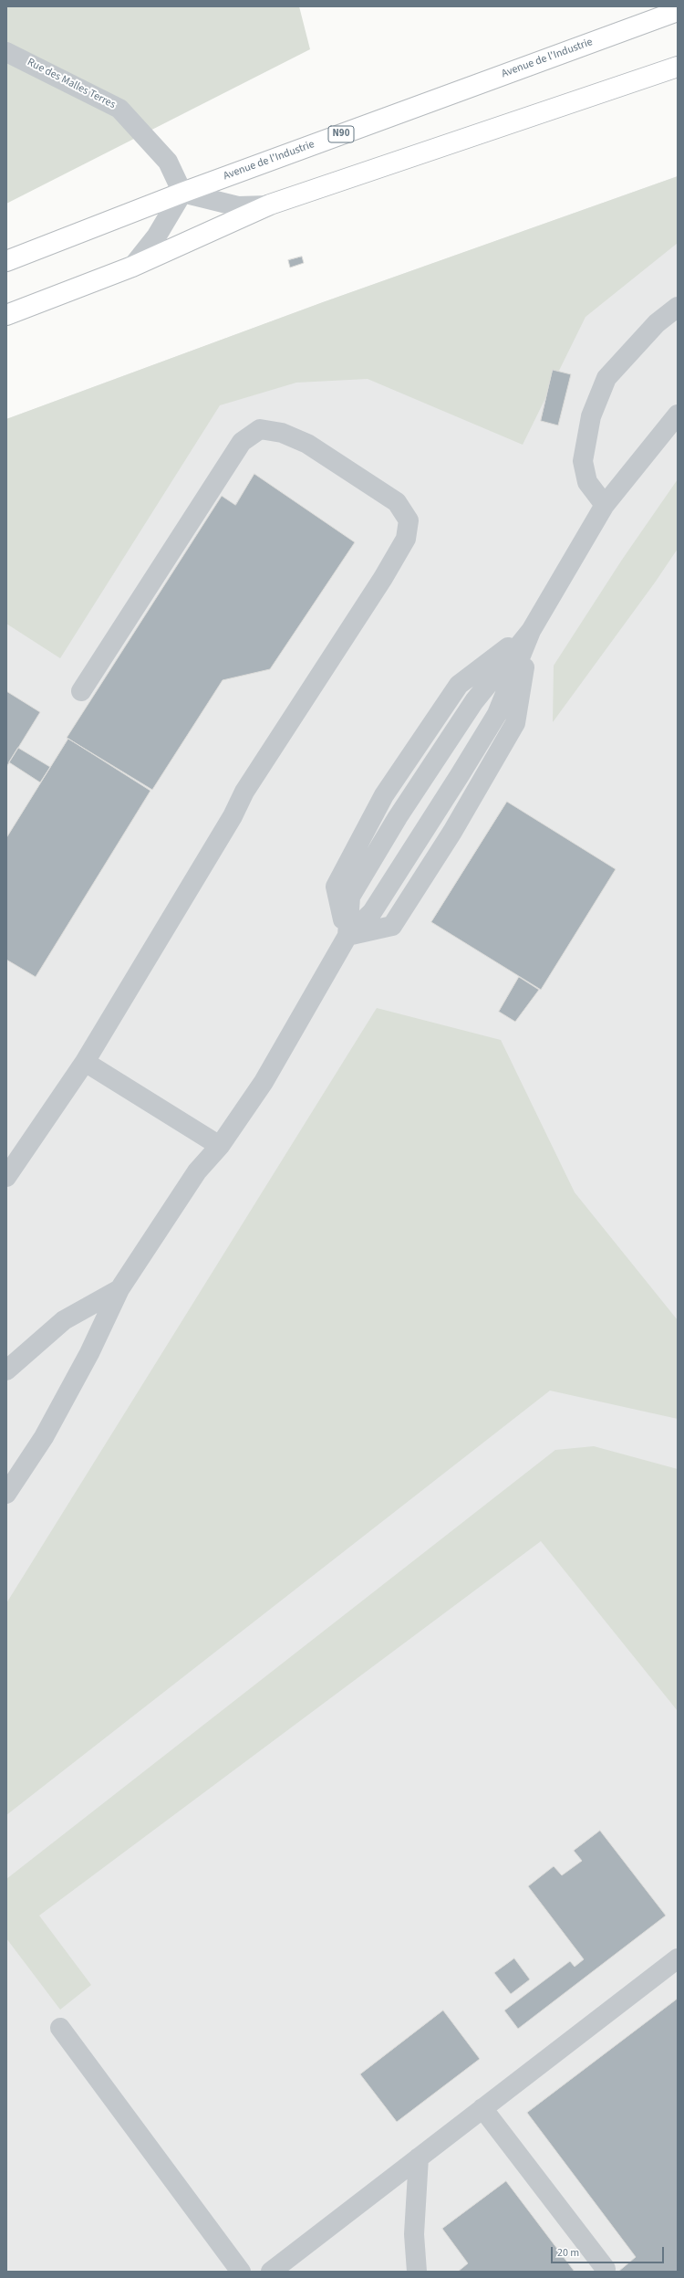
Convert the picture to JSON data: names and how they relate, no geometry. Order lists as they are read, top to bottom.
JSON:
{
  "streets": {
    "main road": ["Avenue de l'Industrie", "N90"],
    "street": ["Rue des Malles Terres"]
  },
  "crossings": [
    ["Avenue de l'Industrie", "Rue des Malles Terres"]
  ],
  "scale_bar": "20 m"
}
